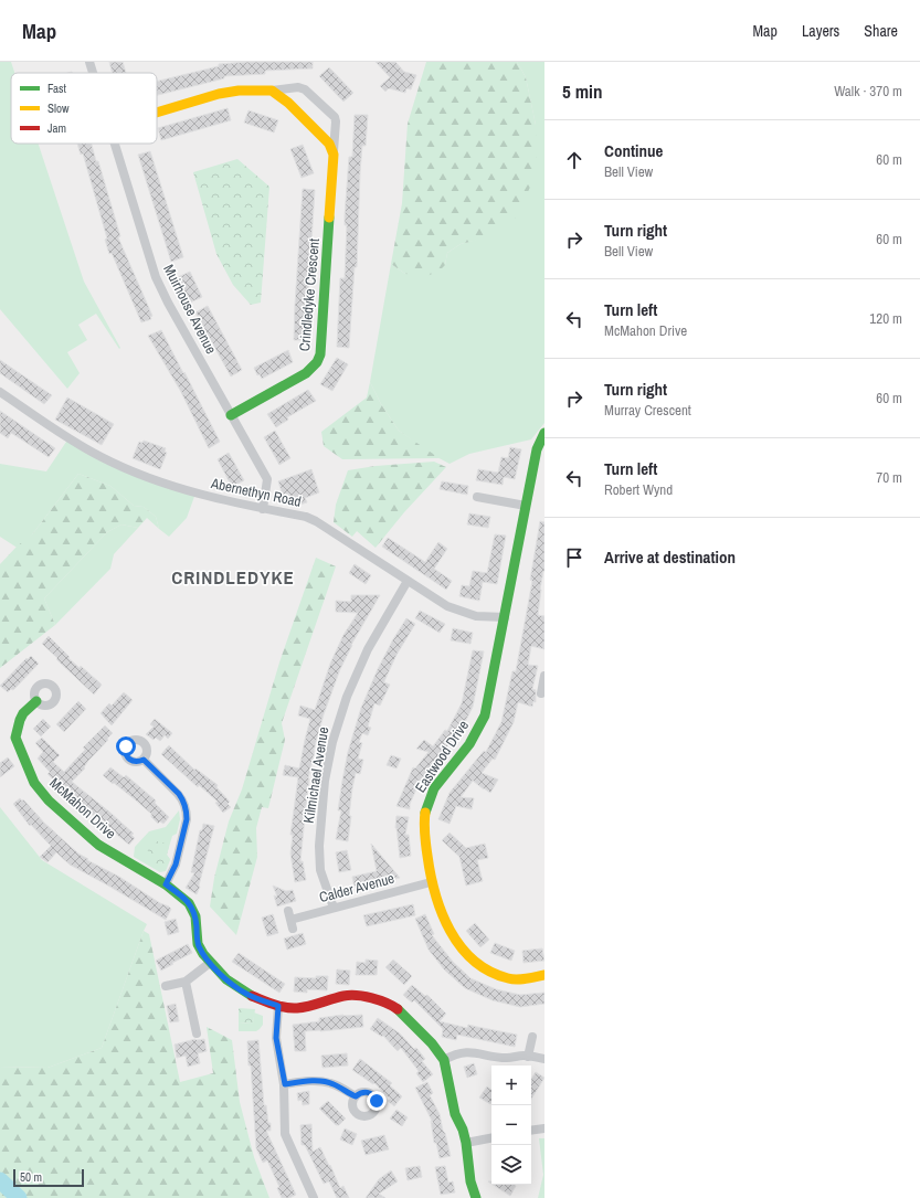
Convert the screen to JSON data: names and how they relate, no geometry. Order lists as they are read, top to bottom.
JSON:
{
  "streets": {
    "street": [
      "Crindledyke Crescent",
      "Muirhouse Avenue",
      "Abernethyn Road",
      "Eastwood Drive",
      "Kilmichael Avenue",
      "McMahon Drive",
      "Calder Avenue"
    ]
  },
  "crossings": [
    ["Crindledyke Crescent", "Muirhouse Avenue"],
    ["Muirhouse Avenue", "Abernethyn Road"],
    ["Abernethyn Road", "Eastwood Drive"],
    ["Abernethyn Road", "Kilmichael Avenue"],
    ["Eastwood Drive", "Calder Avenue"],
    ["Kilmichael Avenue", "Calder Avenue"]
  ],
  "districts": ["CRINDLEDYKE"],
  "legend": ["Fast", "Slow", "Jam"],
  "scale_bar": "50 m",
  "page": {
    "header": "Map",
    "nav": ["Map", "Layers", "Share"],
    "heading": ["5 min", "Walk · 370 m"],
    "list": [
      ["Continue", "Bell View", "60 m"],
      ["Turn right", "Bell View", "60 m"],
      ["Turn left", "McMahon Drive", "120 m"],
      ["Turn right", "Murray Crescent", "60 m"],
      ["Turn left", "Robert Wynd", "70 m"],
      "Arrive at destination"
    ],
    "map_buttons": ["+", "−"],
    "scale": "50 m"
  }
}
